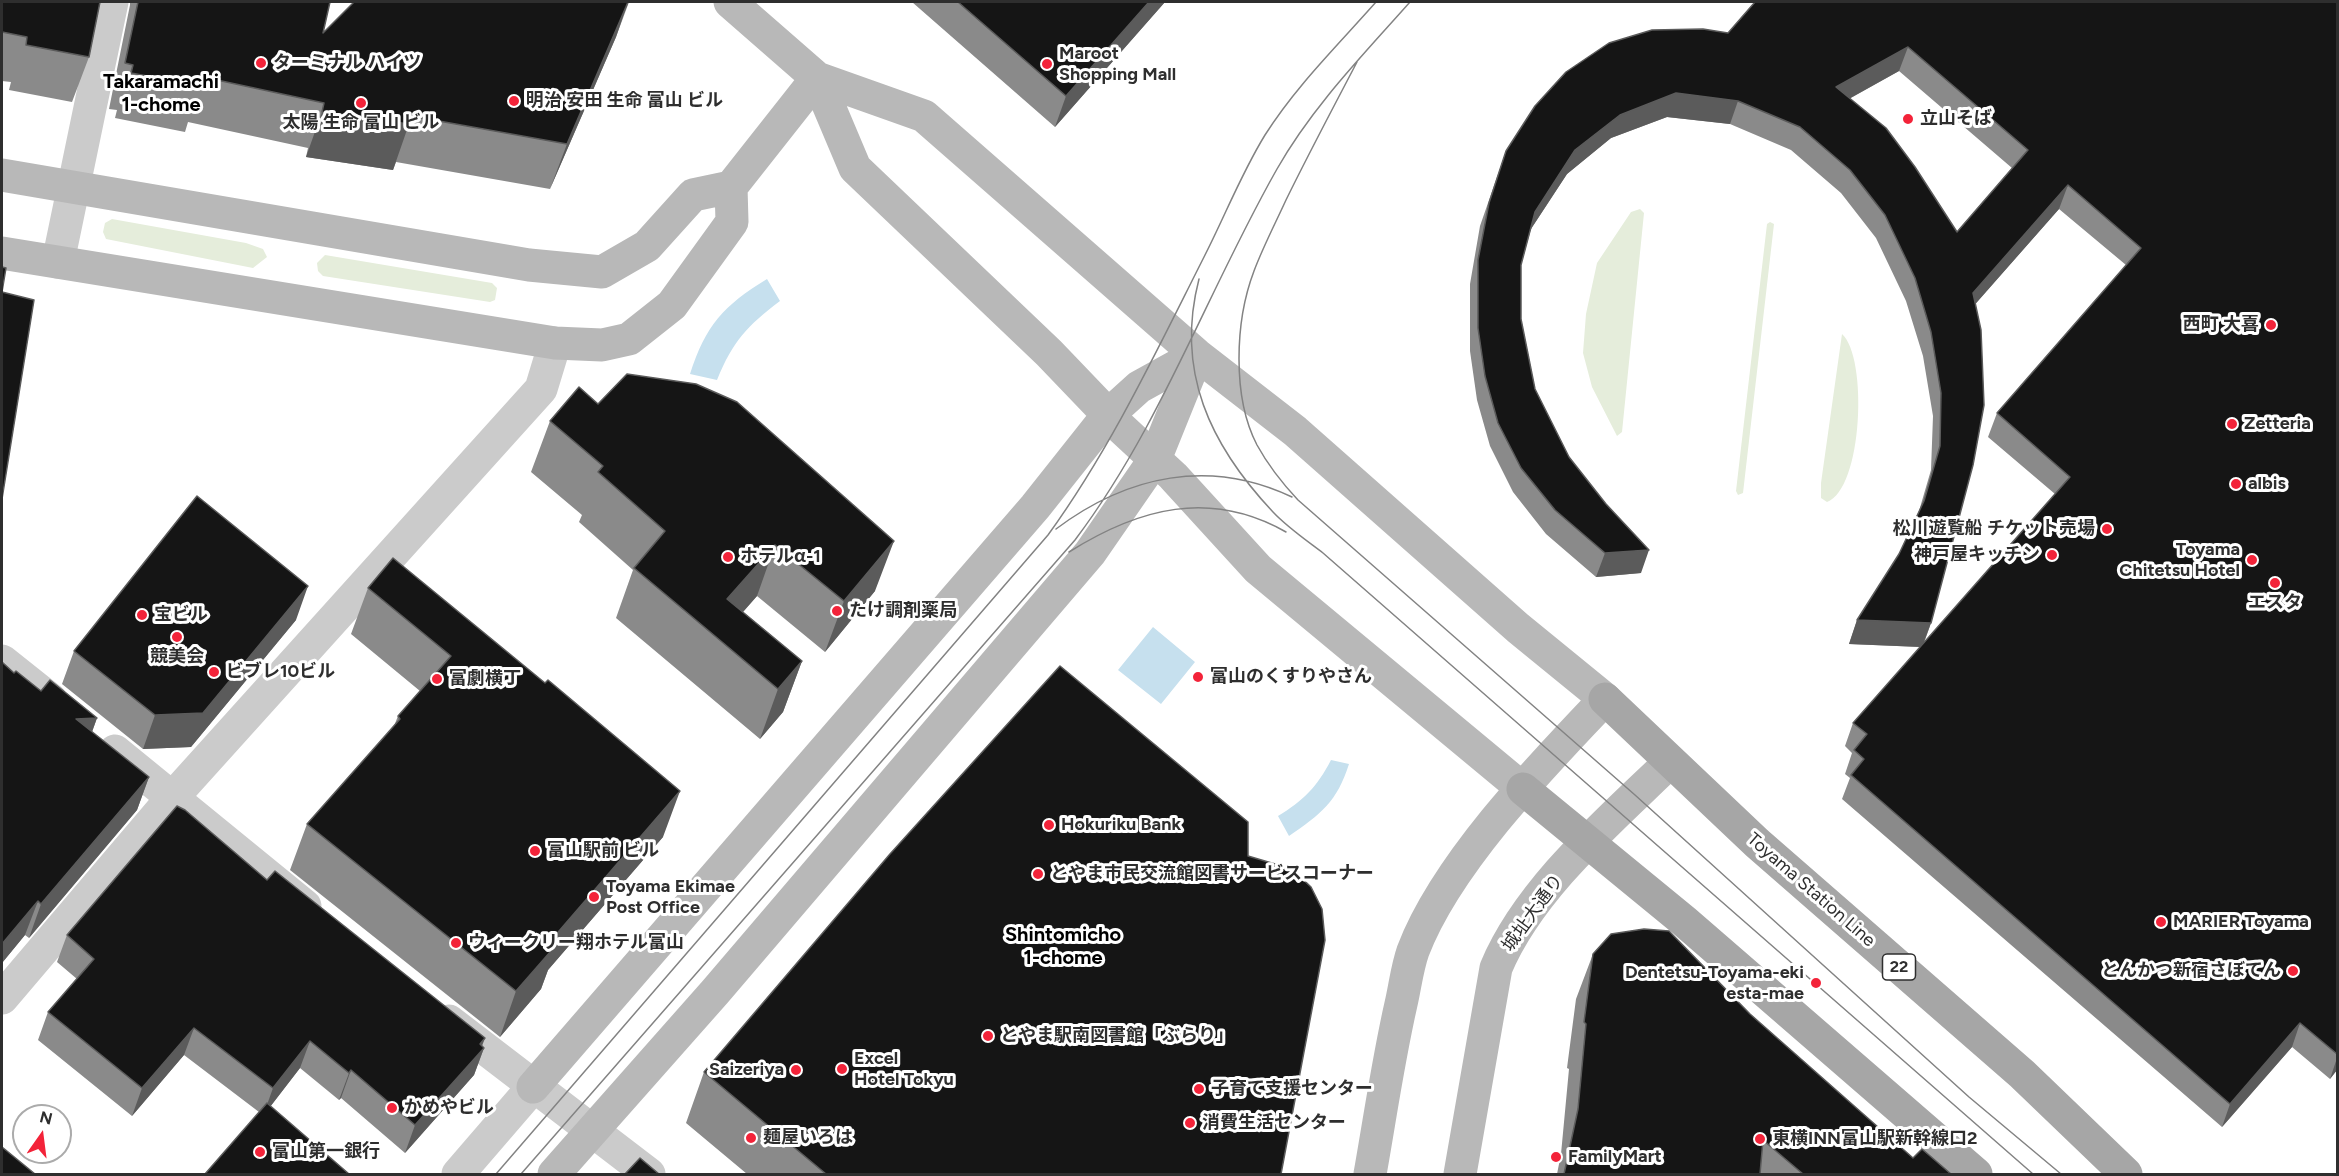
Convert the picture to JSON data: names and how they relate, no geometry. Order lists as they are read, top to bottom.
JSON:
{
  "streets": {
    "main road": ["Toyama Station Line", "22"],
    "street": ["城址大通り"]
  },
  "crossings": [
    ["Toyama Station Line", "城址大通り"]
  ],
  "districts": ["Takaramachi 1-chome", "Shintomicho 1-chome"],
  "places": [
    "ターミナル ハイツ",
    "Maroot Shopping Mall",
    "明治 安田 生命 富山 ビル",
    "太陽 生命 富山 ビル",
    "立山そば",
    "西町 大喜",
    "Zetteria",
    "albis",
    "松川遊覧船 チケット売場",
    "神戸屋キッチン",
    "ホテルα-1",
    "Toyama Chitetsu Hotel",
    "エスタ",
    "たけ調剤薬局",
    "宝ビル",
    "競美会",
    "ビブレ10ビル",
    "富山のくすりやさん",
    "富劇横丁",
    "Hokuriku Bank",
    "富山駅前 ビル",
    "とやま市民交流館図書サービスコーナー",
    "Toyama Ekimae Post Office",
    "MARIER Toyama",
    "ウィークリー翔ホテル富山",
    "とんかつ新宿さぼてん",
    "Dentetsu-Toyama-eki esta-mae",
    "とやま駅南図書館「ぶらり」",
    "Excel Hotel Tokyu",
    "Saizeriya",
    "子育て支援センター",
    "かめやビル",
    "消費生活センター",
    "麺屋いろは",
    "東横INN富山駅新幹線口2",
    "富山第一銀行",
    "FamilyMart"
  ],
  "north": "top"
}
